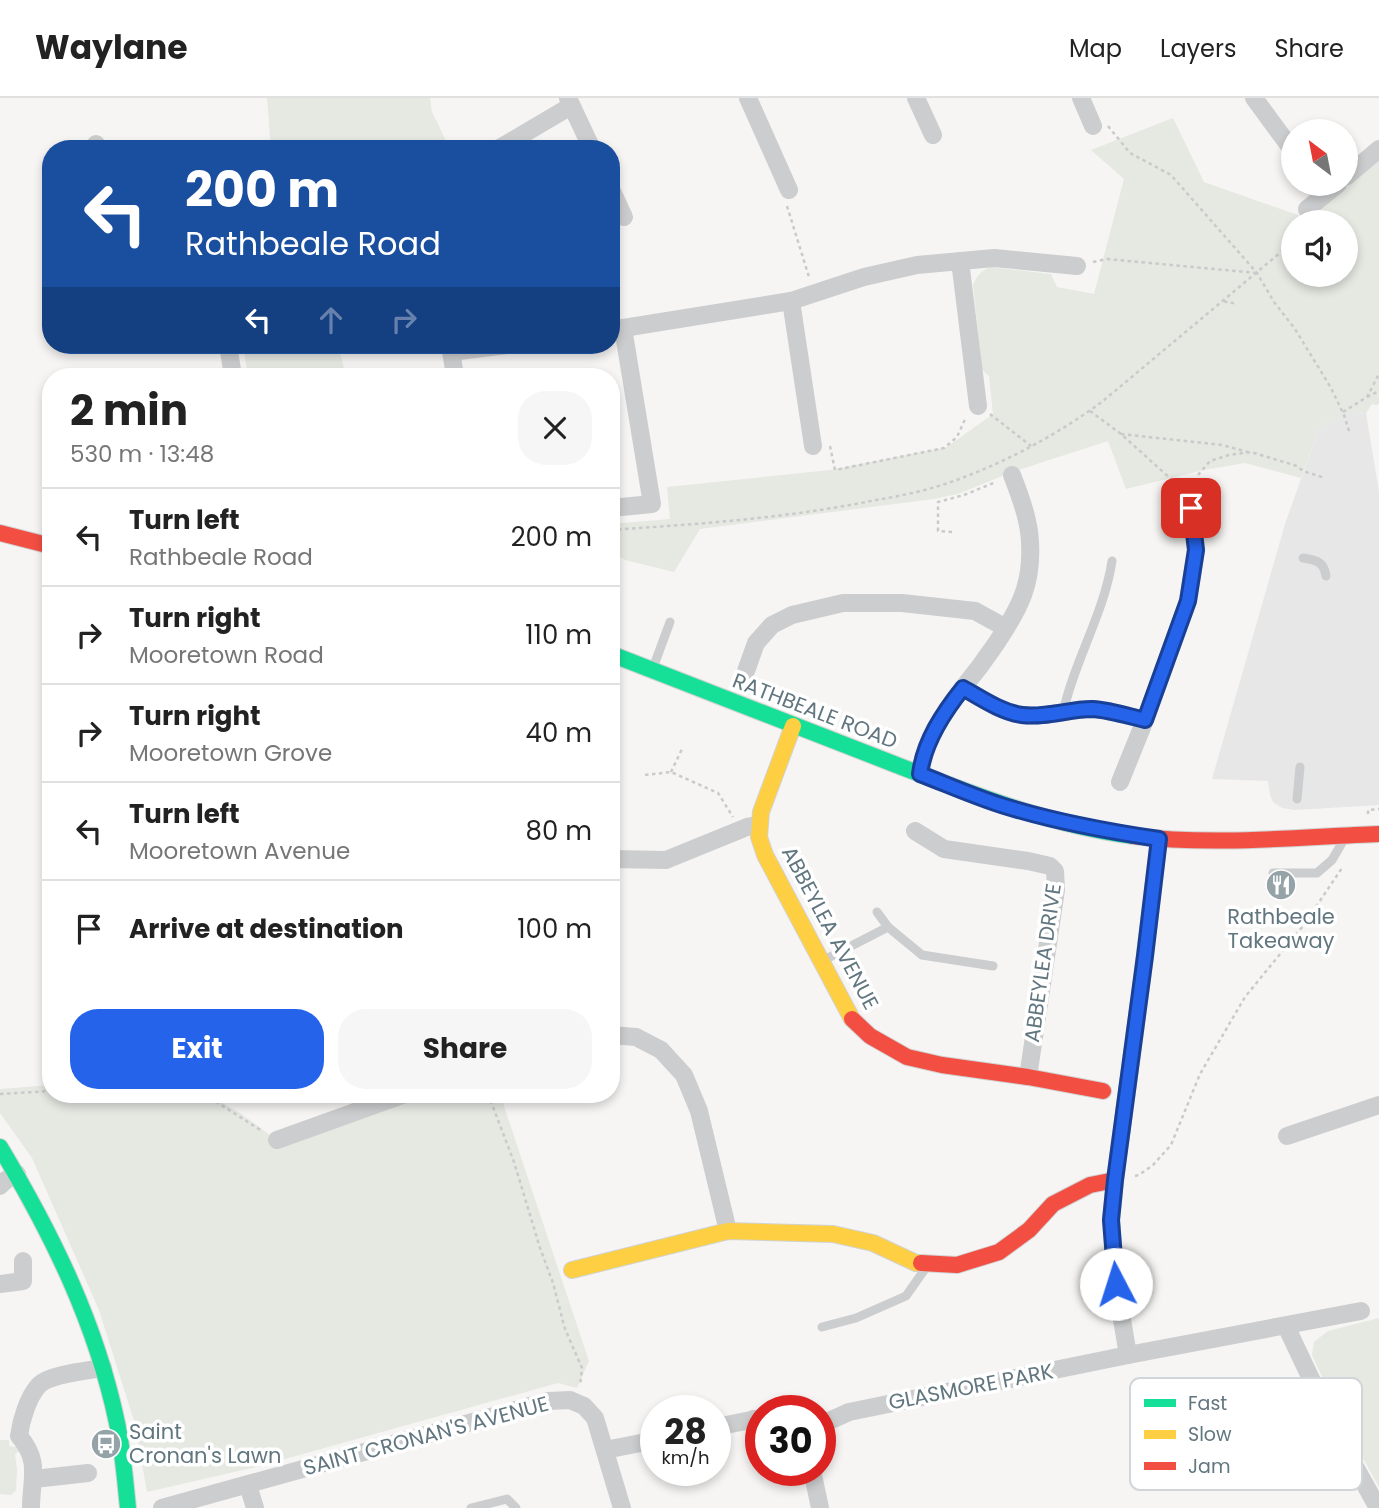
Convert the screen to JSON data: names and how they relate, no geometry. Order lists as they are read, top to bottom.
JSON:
{
  "streets": {
    "street": [
      "RATHBEALE ROAD",
      "ABBEYLEA AVENUE",
      "ABBEYLEA DRIVE",
      "GLASMORE PARK",
      "SAINT CRONAN'S AVENUE"
    ]
  },
  "crossings": [
    ["RATHBEALE ROAD", "ABBEYLEA AVENUE"],
    ["ABBEYLEA AVENUE", "ABBEYLEA DRIVE"]
  ],
  "places": {
    "restaurant": ["Rathbeale Takeaway"],
    "bus stop": ["Saint Cronan's Lawn"]
  },
  "legend": ["Fast", "Slow", "Jam"],
  "north": "top left",
  "page": {
    "header": "Waylane",
    "nav": ["Map", "Layers", "Share"],
    "turn": ["200 m", "Rathbeale Road"],
    "heading": ["2 min", "530 m · 13:48"],
    "list": [
      {
        "name": "Turn left",
        "note": "Rathbeale Road",
        "value": "200 m"
      },
      {
        "name": "Turn right",
        "note": "Mooretown Road",
        "value": "110 m"
      },
      {
        "name": "Turn right",
        "note": "Mooretown Grove",
        "value": "40 m"
      },
      {
        "name": "Turn left",
        "note": "Mooretown Avenue",
        "value": "80 m"
      },
      {
        "name": "Arrive at destination",
        "value": "100 m"
      }
    ],
    "buttons": ["Exit", "Share"],
    "speed": "28 km/h",
    "limit": "30"
  }
}
